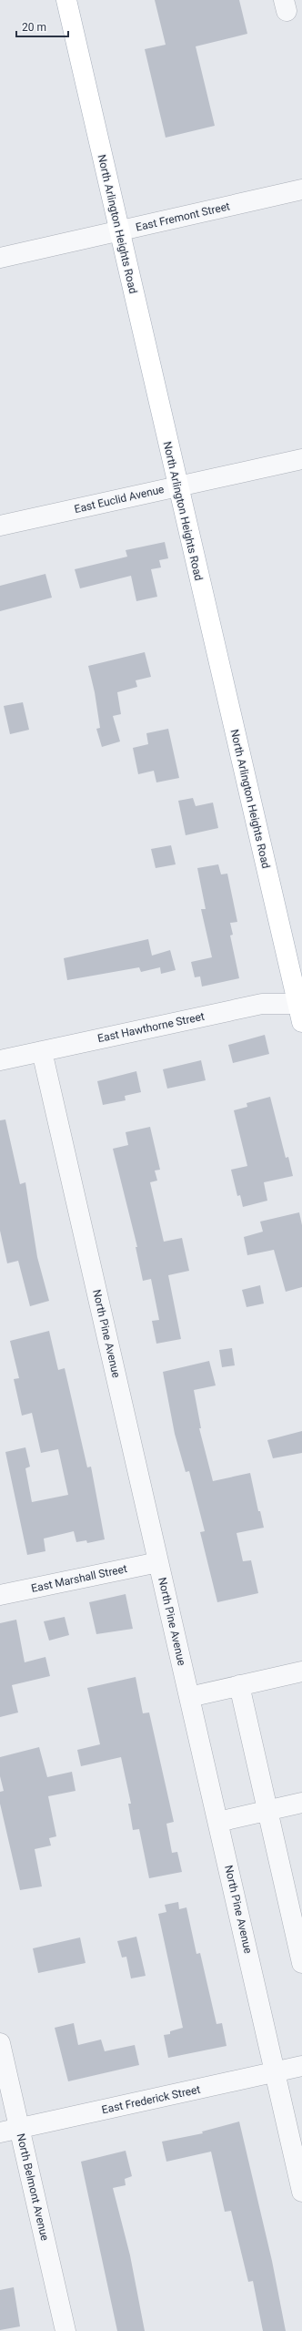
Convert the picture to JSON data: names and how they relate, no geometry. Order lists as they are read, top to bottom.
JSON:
{
  "streets": {
    "main road": ["North Arlington Heights Road"],
    "street": [
      "East Fremont Street",
      "East Euclid Avenue",
      "East Hawthorne Street",
      "North Pine Avenue",
      "East Marshall Street",
      "East Frederick Street",
      "North Belmont Avenue"
    ]
  },
  "crossings": [
    ["East Fremont Street", "North Arlington Heights Road"],
    ["North Arlington Heights Road", "East Euclid Avenue"],
    ["North Arlington Heights Road", "East Hawthorne Street"],
    ["East Hawthorne Street", "North Pine Avenue"],
    ["North Pine Avenue", "East Marshall Street"],
    ["North Pine Avenue", "East Frederick Street"],
    ["East Frederick Street", "North Belmont Avenue"]
  ],
  "scale_bar": "20 m"
}
